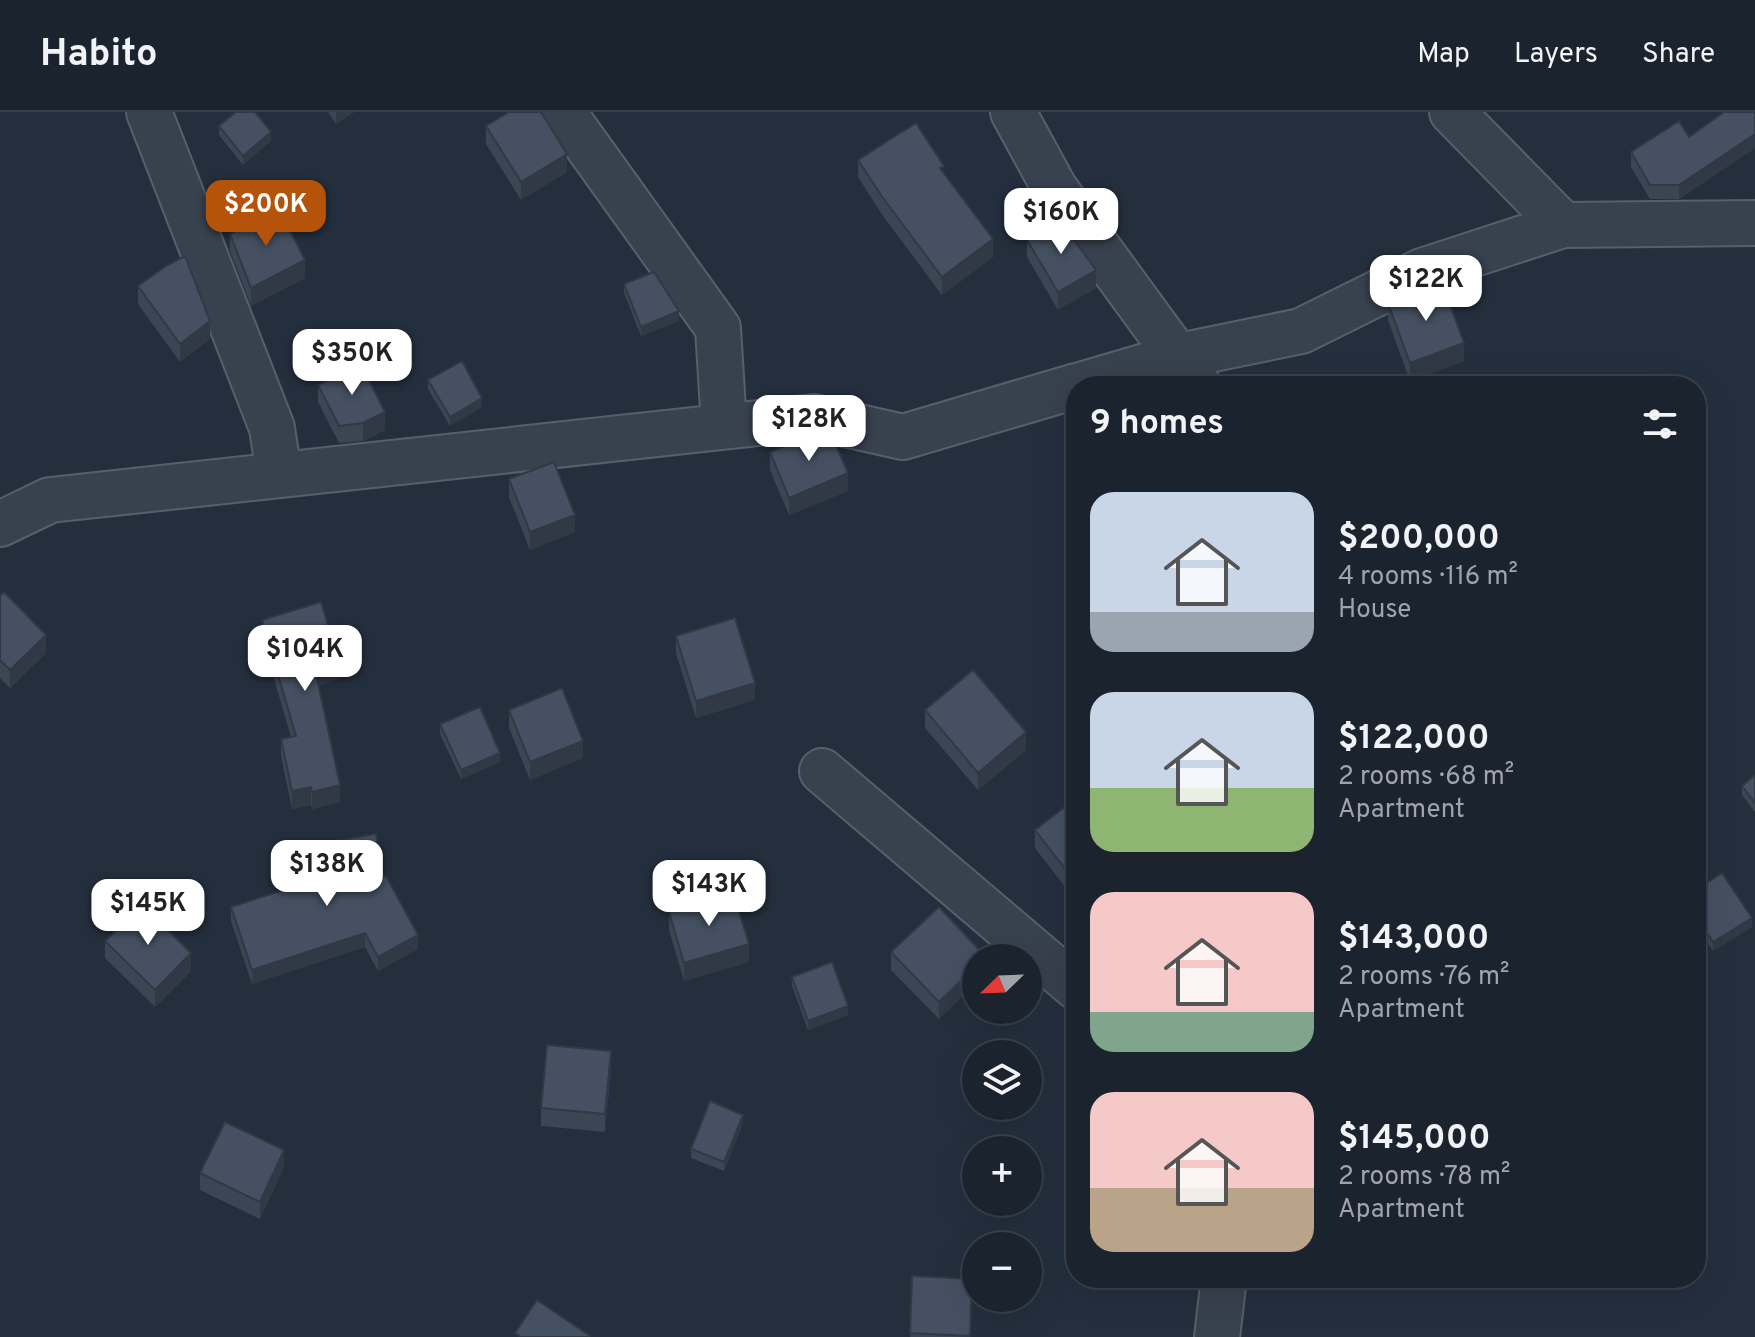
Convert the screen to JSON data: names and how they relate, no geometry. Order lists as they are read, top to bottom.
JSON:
{
  "north": "bottom left",
  "page": {
    "header": "Habito",
    "nav": ["Map", "Layers", "Share"],
    "price": [
      "$200K",
      "$160K",
      "$122K",
      "$350K",
      "$128K",
      "$104K",
      "$138K",
      "$143K",
      "$145K"
    ],
    "heading": "9 homes",
    "list": [
      {
        "name": "$200,000",
        "note": "4 rooms · 116 m² · House"
      },
      {
        "name": "$122,000",
        "note": "2 rooms · 68 m² · Apartment"
      },
      {
        "name": "$143,000",
        "note": "2 rooms · 76 m² · Apartment"
      },
      {
        "name": "$145,000",
        "note": "2 rooms · 78 m² · Apartment"
      }
    ],
    "map_buttons": ["+", "−"]
  }
}
